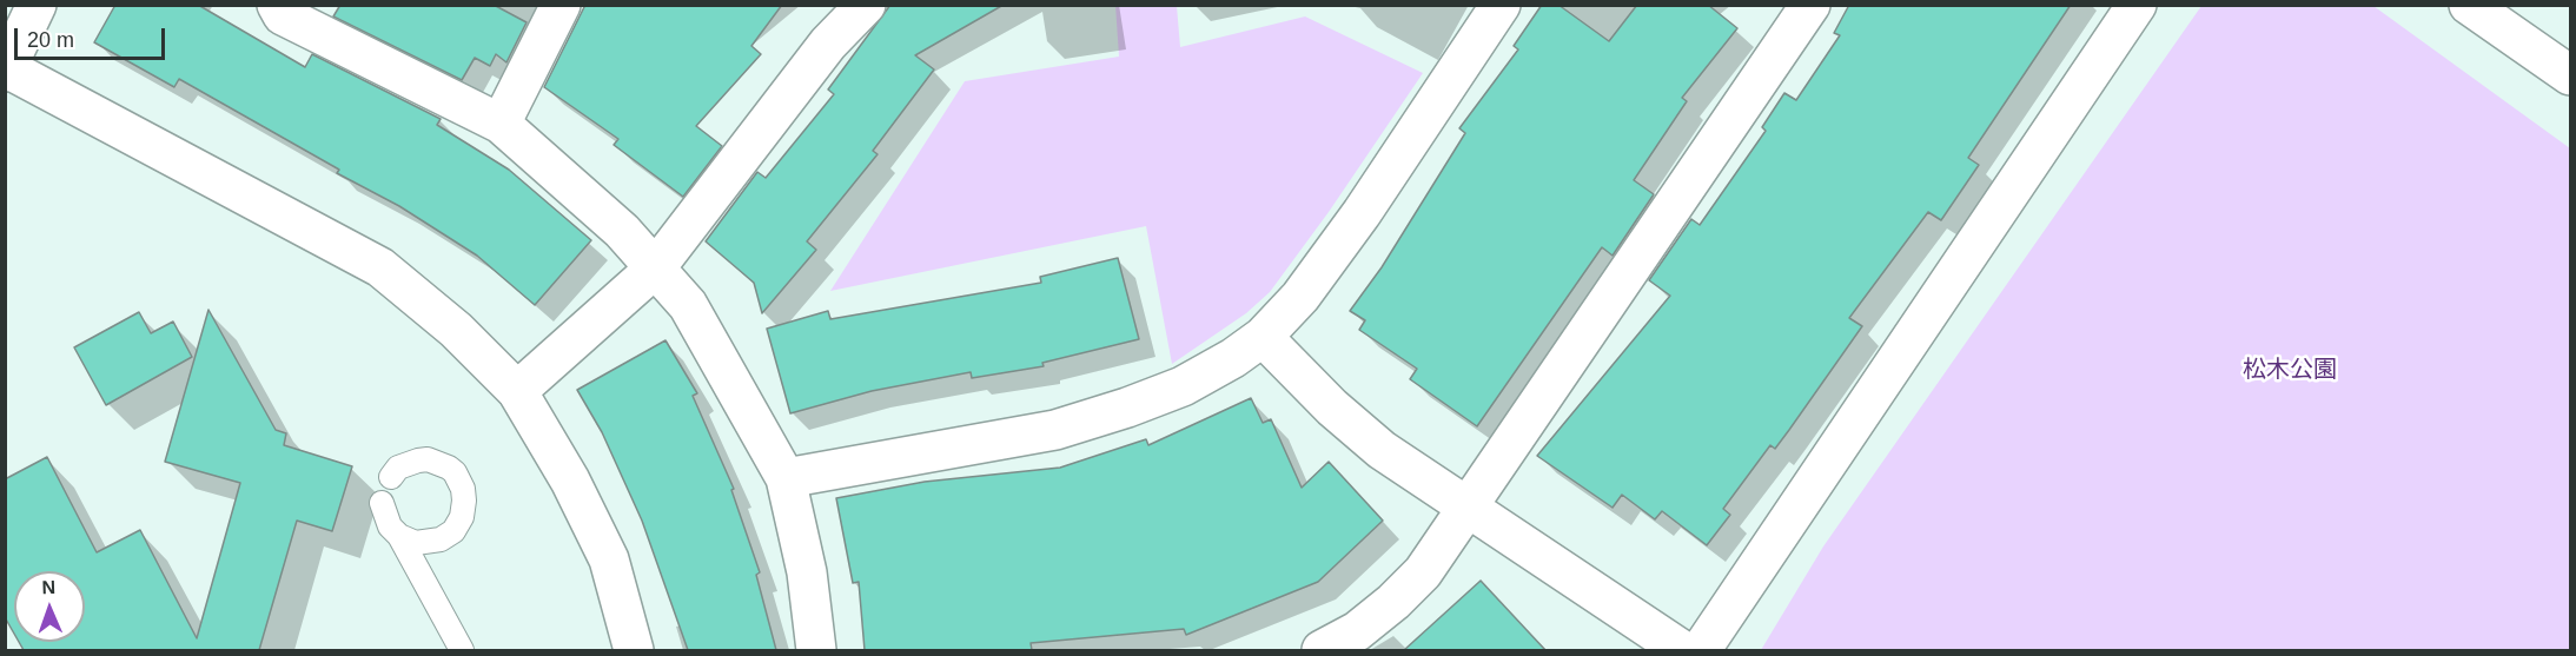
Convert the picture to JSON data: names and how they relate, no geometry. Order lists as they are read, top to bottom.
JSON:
{
  "parks": ["松木公園"],
  "scale_bar": "20 m",
  "north": "top"
}
